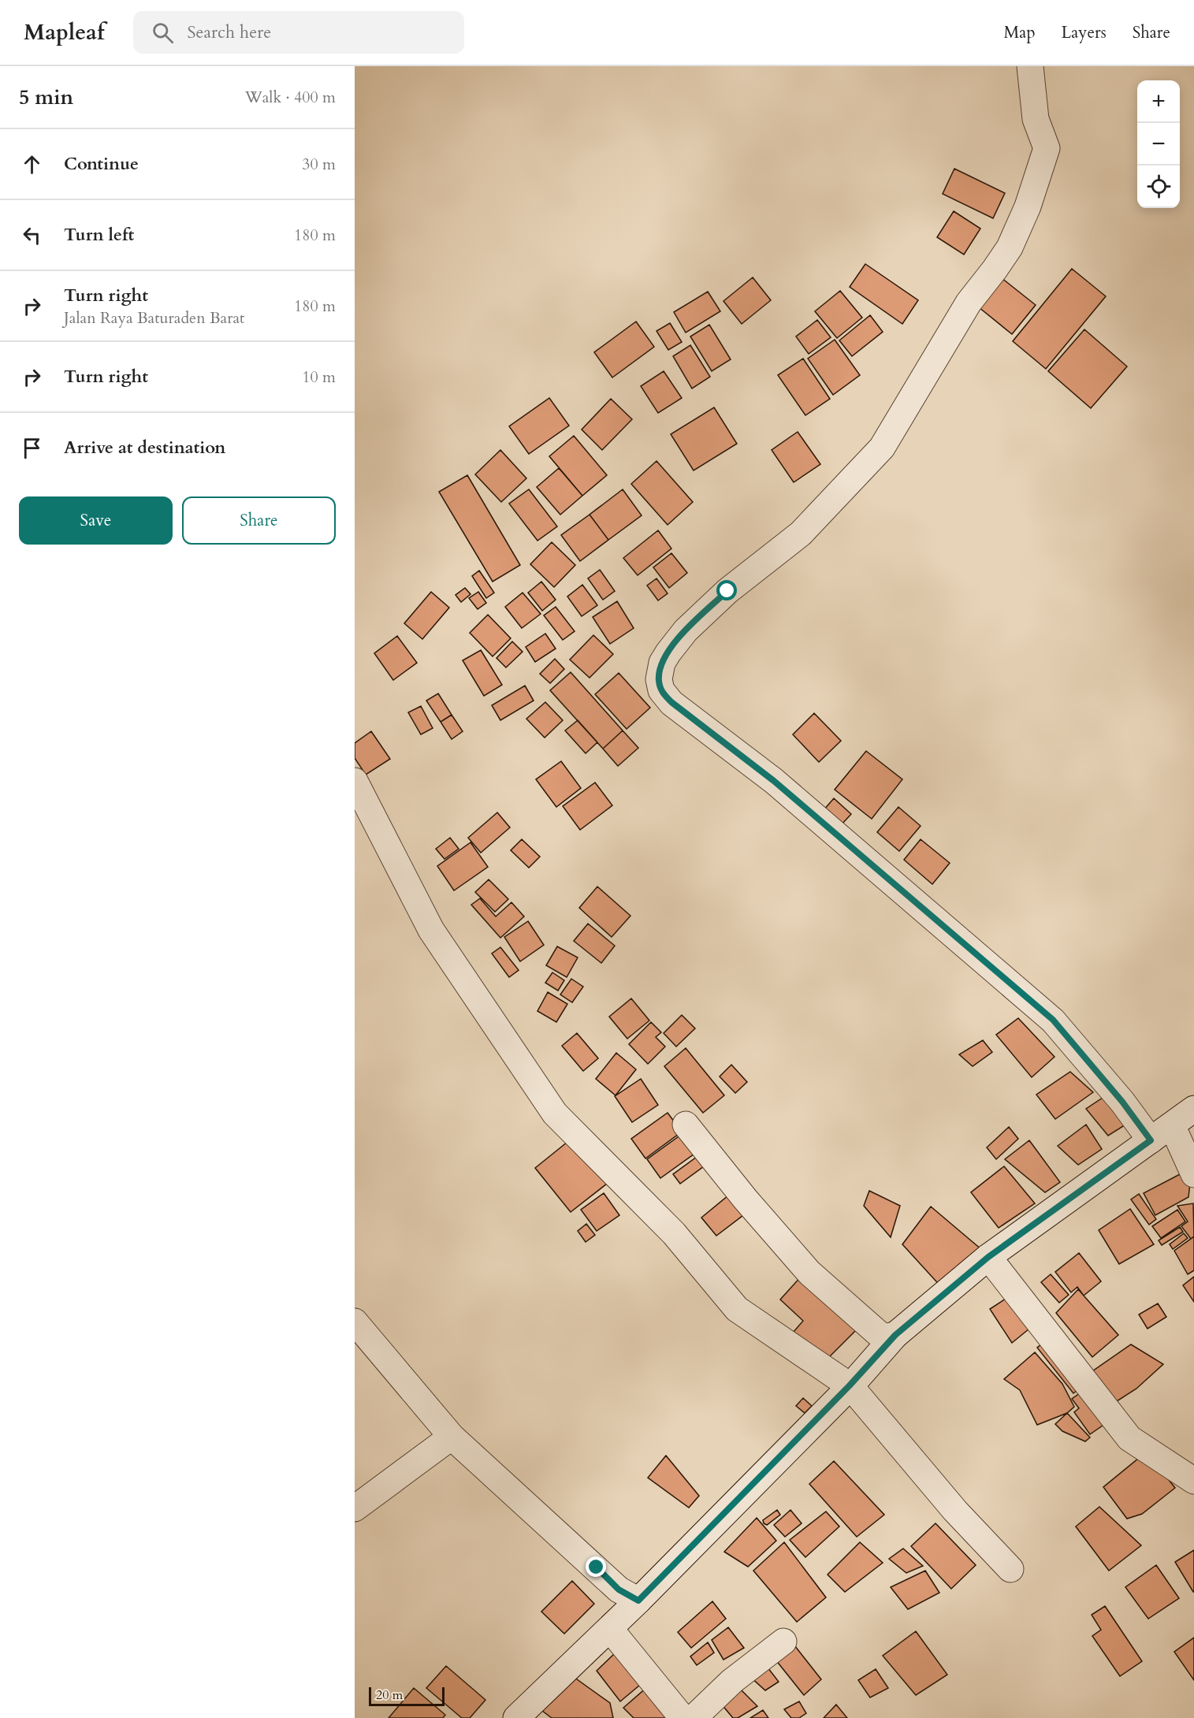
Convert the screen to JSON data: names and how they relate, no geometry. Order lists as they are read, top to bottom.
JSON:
{
  "scale_bar": "20 m",
  "page": {
    "header": "Mapleaf",
    "search": "Search here",
    "nav": ["Map", "Layers", "Share"],
    "heading": ["5 min", "Walk · 400 m"],
    "map_buttons": ["+", "−"],
    "list": [
      ["Continue", "30 m"],
      ["Turn left", "180 m"],
      ["Turn right", "Jalan Raya Baturaden Barat", "180 m"],
      ["Turn right", "10 m"],
      "Arrive at destination"
    ],
    "buttons": ["Save", "Share"],
    "scale": "20 m"
  }
}
